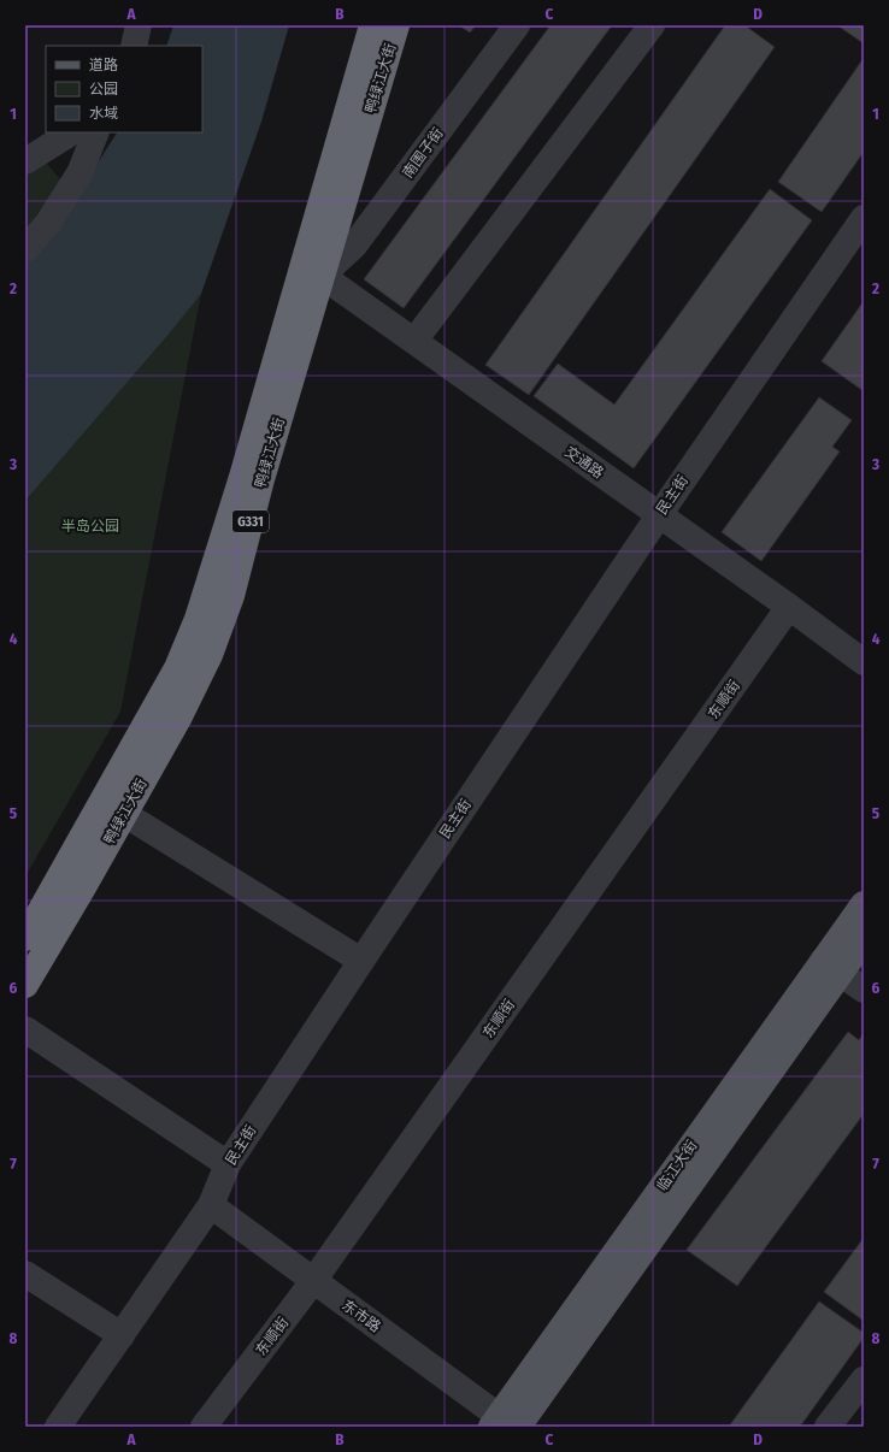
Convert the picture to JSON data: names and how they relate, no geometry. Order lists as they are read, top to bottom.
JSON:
{
  "streets": {
    "highway": ["鸭绿江大街", "G331"],
    "main road": ["临江大街"],
    "street": [
      "南围子街",
      "交通路",
      "民主街",
      "东顺街",
      "东市路"
    ]
  },
  "crossings": [
    ["鸭绿江大街", "南围子街"],
    ["鸭绿江大街", "交通路"],
    ["南围子街", "交通路"],
    ["交通路", "民主街"],
    ["交通路", "东顺街"],
    ["民主街", "东市路"],
    ["东顺街", "东市路"],
    ["临江大街", "东市路"]
  ],
  "parks": ["半岛公园"],
  "legend": ["道路", "公园", "水域"],
  "grid": {
    "columns": [
      "A",
      "B",
      "C",
      "D"
    ],
    "rows": [
      "1",
      "2",
      "3",
      "4",
      "5",
      "6",
      "7",
      "8"
    ]
  }
}
